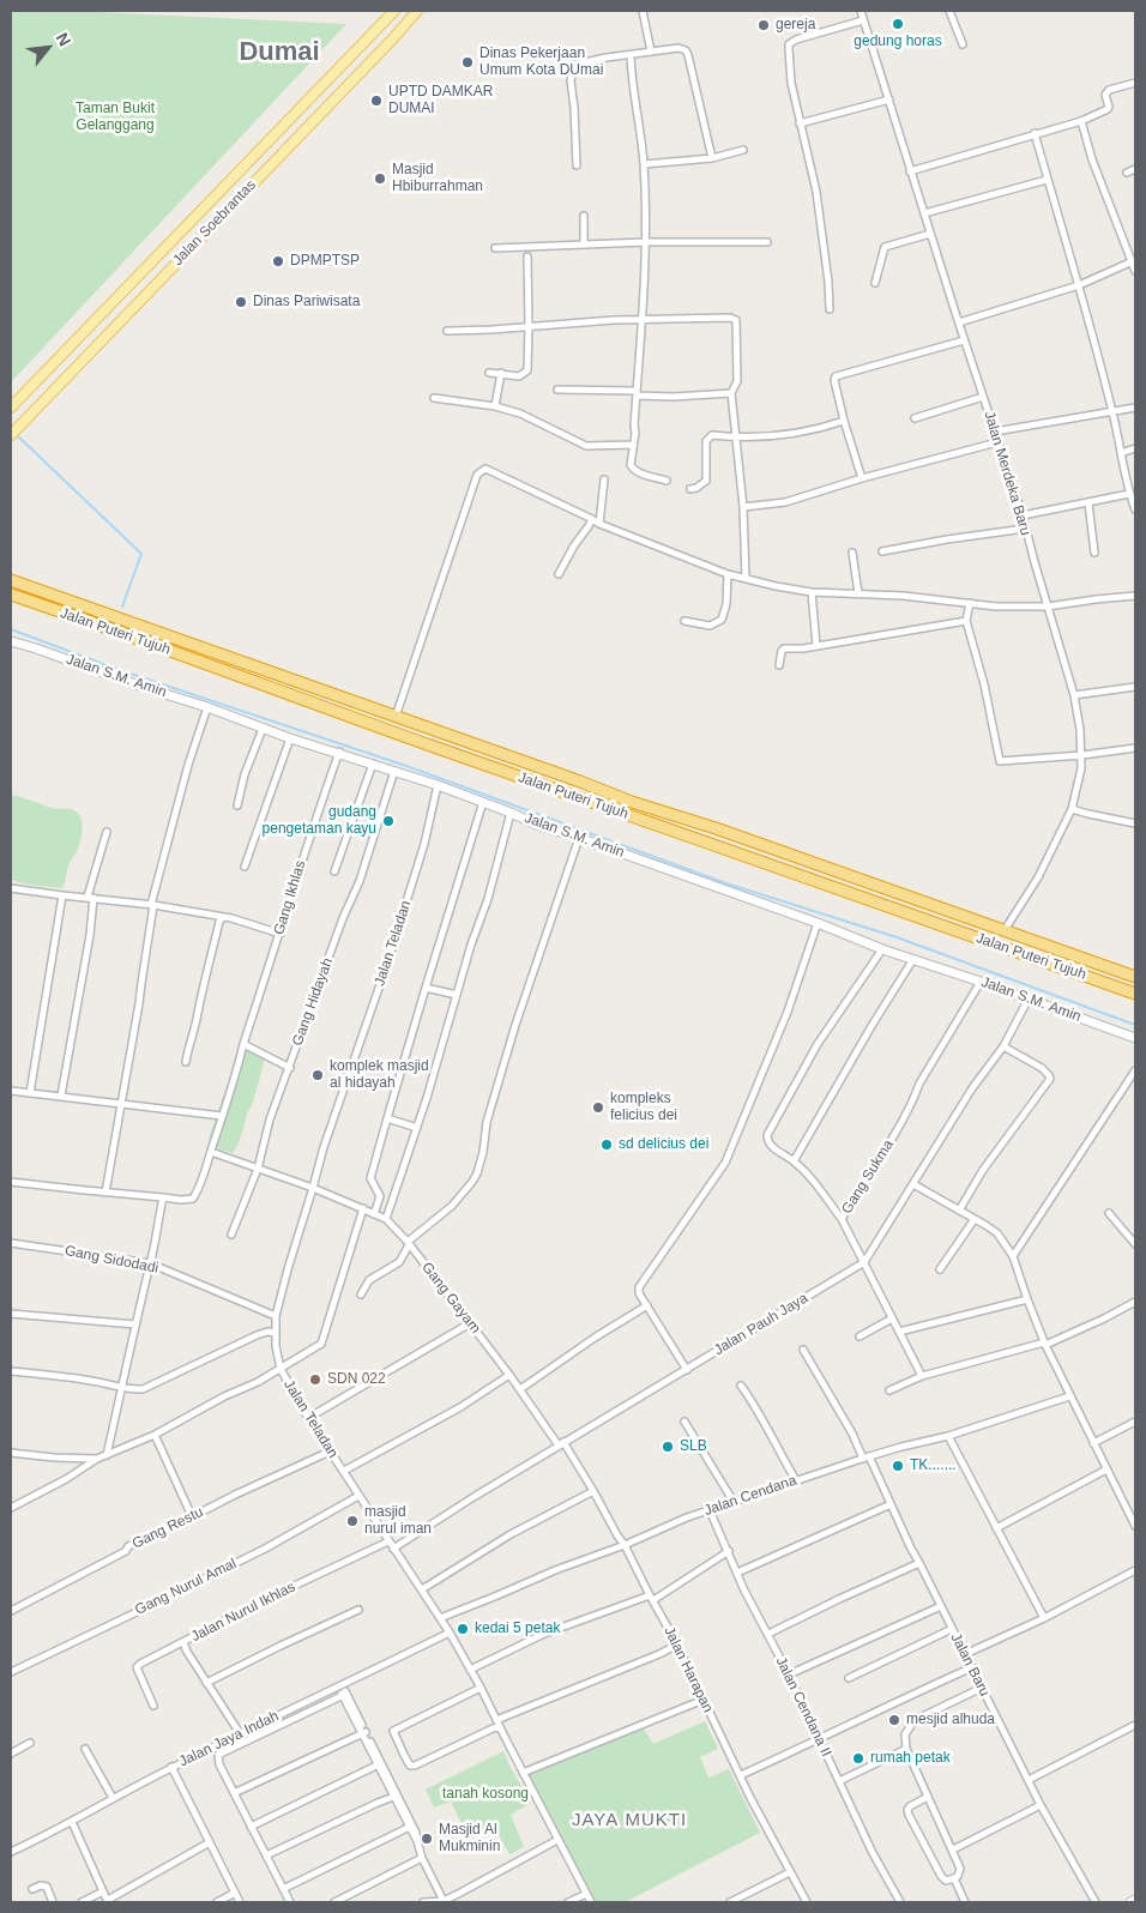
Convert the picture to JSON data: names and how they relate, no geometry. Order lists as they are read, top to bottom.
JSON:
{
  "streets": {
    "highway": ["Jalan Puteri Tujuh"],
    "main road": ["Jalan Soebrantas"],
    "street": [
      "Jalan Merdeka Baru",
      "Jalan S.M. Amin",
      "Gang Ikhlas",
      "Jalan Teladan",
      "Gang Hidayah",
      "Gang Sukma",
      "Gang Sidodadi",
      "Gang Gayam",
      "Jalan Pauh Jaya",
      "Jalan Cendana",
      "Gang Restu",
      "Gang Nurul Amal",
      "Jalan Nurul Ikhlas",
      "Jalan Baru",
      "Jalan Harapan",
      "Jalan Cendana II",
      "Jalan Jaya Indah"
    ]
  },
  "crossings": [
    ["Jalan Merdeka Baru", "Jalan Puteri Tujuh"],
    ["Jalan S.M. Amin", "Gang Ikhlas"],
    ["Jalan S.M. Amin", "Jalan Teladan"],
    ["Jalan S.M. Amin", "Gang Hidayah"],
    ["Jalan S.M. Amin", "Gang Sukma"],
    ["Jalan S.M. Amin", "Jalan Pauh Jaya"],
    ["Gang Ikhlas", "Gang Gayam"],
    ["Jalan Teladan", "Gang Sidodadi"],
    ["Jalan Teladan", "Gang Gayam"],
    ["Jalan Teladan", "Jalan Pauh Jaya"],
    ["Jalan Teladan", "Jalan Cendana"],
    ["Jalan Teladan", "Gang Restu"],
    ["Jalan Teladan", "Gang Nurul Amal"],
    ["Jalan Teladan", "Jalan Nurul Ikhlas"],
    ["Jalan Teladan", "Jalan Jaya Indah"],
    ["Gang Hidayah", "Gang Gayam"],
    ["Gang Sukma", "Jalan Pauh Jaya"],
    ["Gang Gayam", "Jalan Pauh Jaya"],
    ["Gang Gayam", "Jalan Harapan"],
    ["Jalan Pauh Jaya", "Jalan Harapan"],
    ["Jalan Cendana", "Jalan Baru"],
    ["Jalan Cendana", "Jalan Harapan"],
    ["Jalan Cendana", "Jalan Cendana II"]
  ],
  "districts": ["Dumai", "JAYA MUKTI"],
  "parks": ["Taman Bukit Gelanggang", "tanah kosong"],
  "places": [
    "gedung horas",
    "gereja",
    "Dinas Pekerjaan Umum Kota DUmai",
    "UPTD DAMKAR DUMAI",
    "Masjid Hbiburrahman",
    "DPMPTSP",
    "Dinas Pariwisata",
    "gudang pengetaman kayu",
    "komplek masjid al hidayah",
    "kompleks felicius dei",
    "sd delicius dei",
    "SDN 022",
    "SLB",
    "TK.......",
    "masjid nurul iman",
    "kedai 5 petak",
    "mesjid alhuda",
    "rumah petak",
    "Masjid Al Mukminin"
  ],
  "north": "top right"
}
